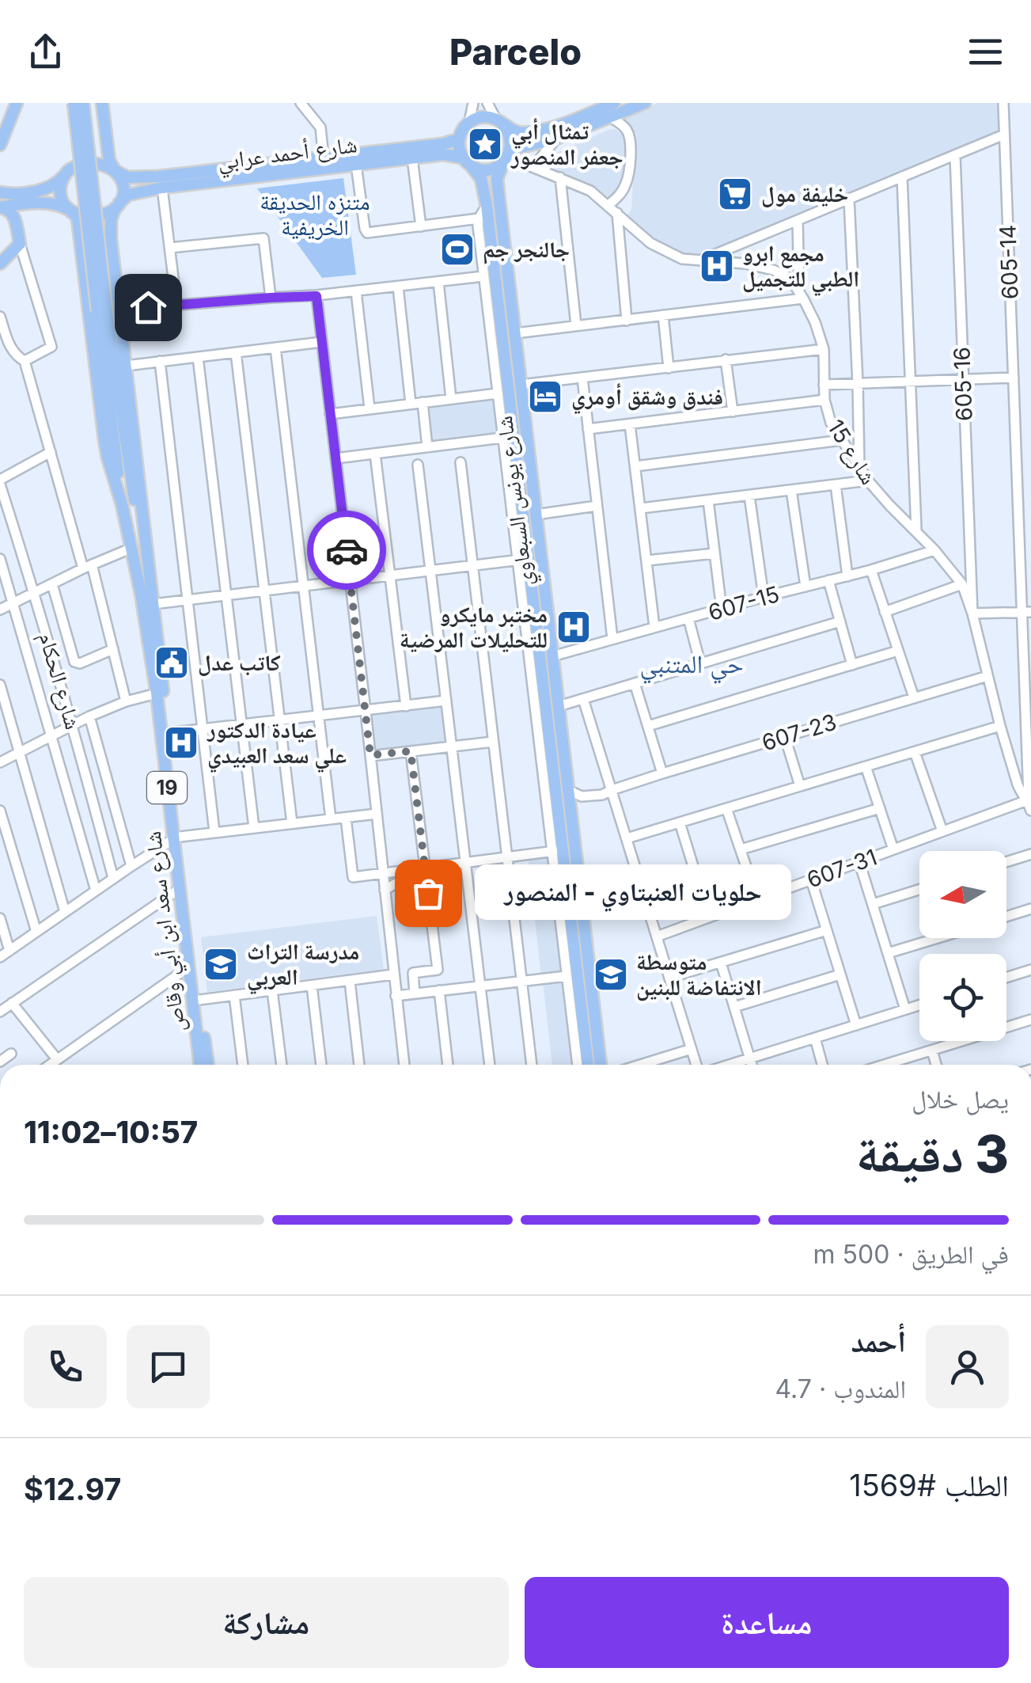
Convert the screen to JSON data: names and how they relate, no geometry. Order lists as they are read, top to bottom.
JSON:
{
  "streets": {
    "main road": [
      "شارع أحمد عرابي",
      "شارع يونس السبعاوي",
      "19",
      "شارع سعد ابن أبي وقاص"
    ],
    "street": [
      "605-14",
      "605-16",
      "شارع 15",
      "607-15",
      "شارع الحكام",
      "607-23",
      "607-31"
    ]
  },
  "crossings": [
    ["شارع أحمد عرابي", "شارع يونس السبعاوي"],
    ["605-14", "شارع 15"],
    ["605-14", "607-31"],
    ["605-16", "شارع 15"],
    ["شارع 15", "607-15"],
    ["شارع 15", "607-23"],
    ["شارع 15", "607-31"],
    ["شارع يونس السبعاوي", "607-15"],
    ["شارع يونس السبعاوي", "607-23"]
  ],
  "districts": ["حي المتنبي"],
  "parks": ["متنزه الحديقة الخريفية"],
  "places": {
    "place": ["تمثال أبي جعفر المنصور"],
    "supermarket": ["خليفة مول"],
    "sports": ["جالنجر جم"],
    "hospital": ["مجمع ابرو الطبي للتجميل", "مختبر مايكرو للتحليلات المرضية", "عيادة الدكتور علي سعد العبيدي"],
    "hotel": ["فندق وشقق أومري"],
    "public building": ["كاتب عدل"],
    "other": ["حلويات العنبتاوي - المنصور"],
    "school or university": ["مدرسة التراث العربي", "متوسطة الانتفاضة للبنين"]
  },
  "north": "left",
  "page": {
    "header": "Parcelo",
    "bubble": "حلويات العنبتاوي - المنصور",
    "heading": ["3 دقيقة", "يصل خلال", "10:57–11:02"],
    "panel": [
      "أحمد",
      "المندوب · 4.7",
      "الطلب #1569",
      "$12.97"
    ],
    "bar": "في الطريق · 500 m",
    "buttons": ["مساعدة", "مشاركة"]
  }
}
